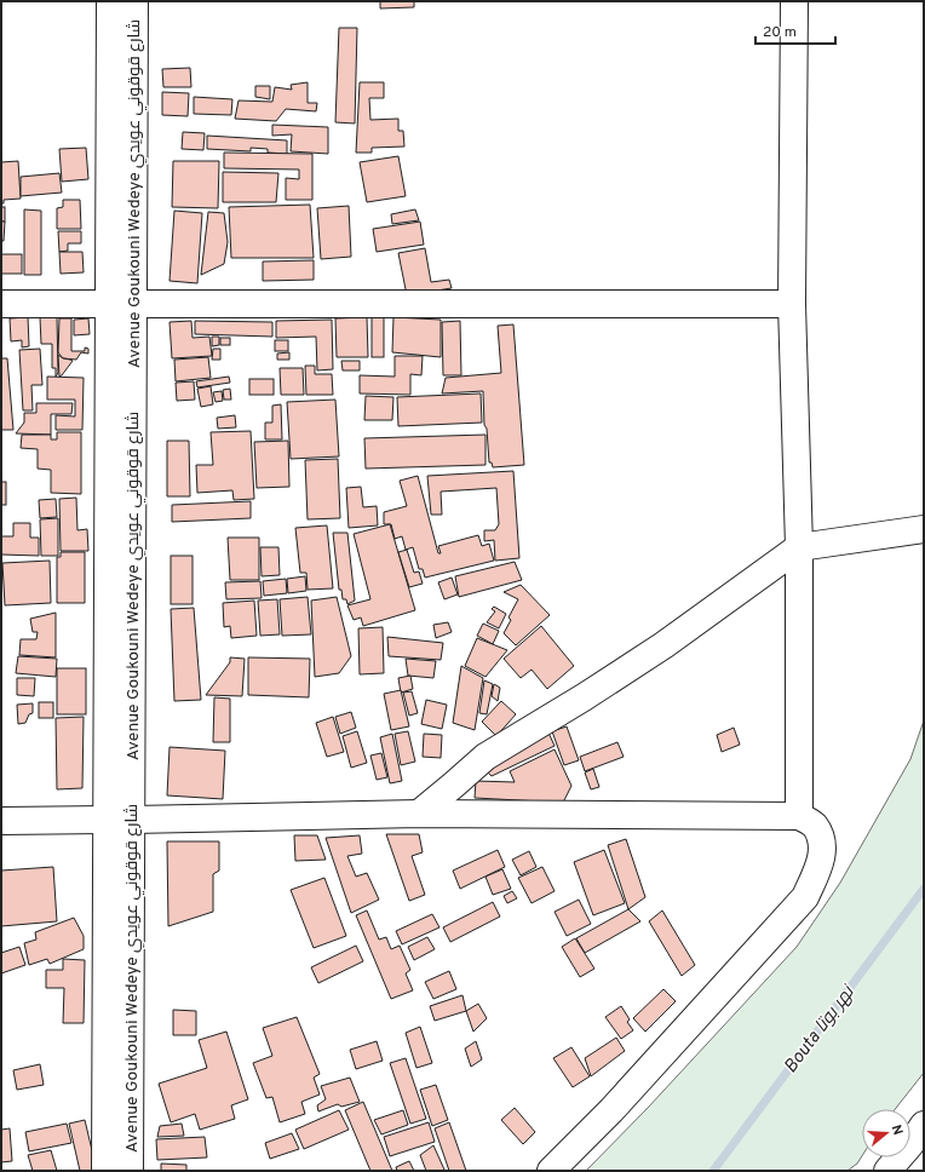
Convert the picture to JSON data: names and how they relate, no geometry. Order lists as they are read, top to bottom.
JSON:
{
  "streets": {
    "street": ["Avenue Goukouni Wedeye شارع قوقوني عويدي"]
  },
  "water": ["Bouta نهر بوتا"],
  "scale_bar": "20 m",
  "north": "right"
}
